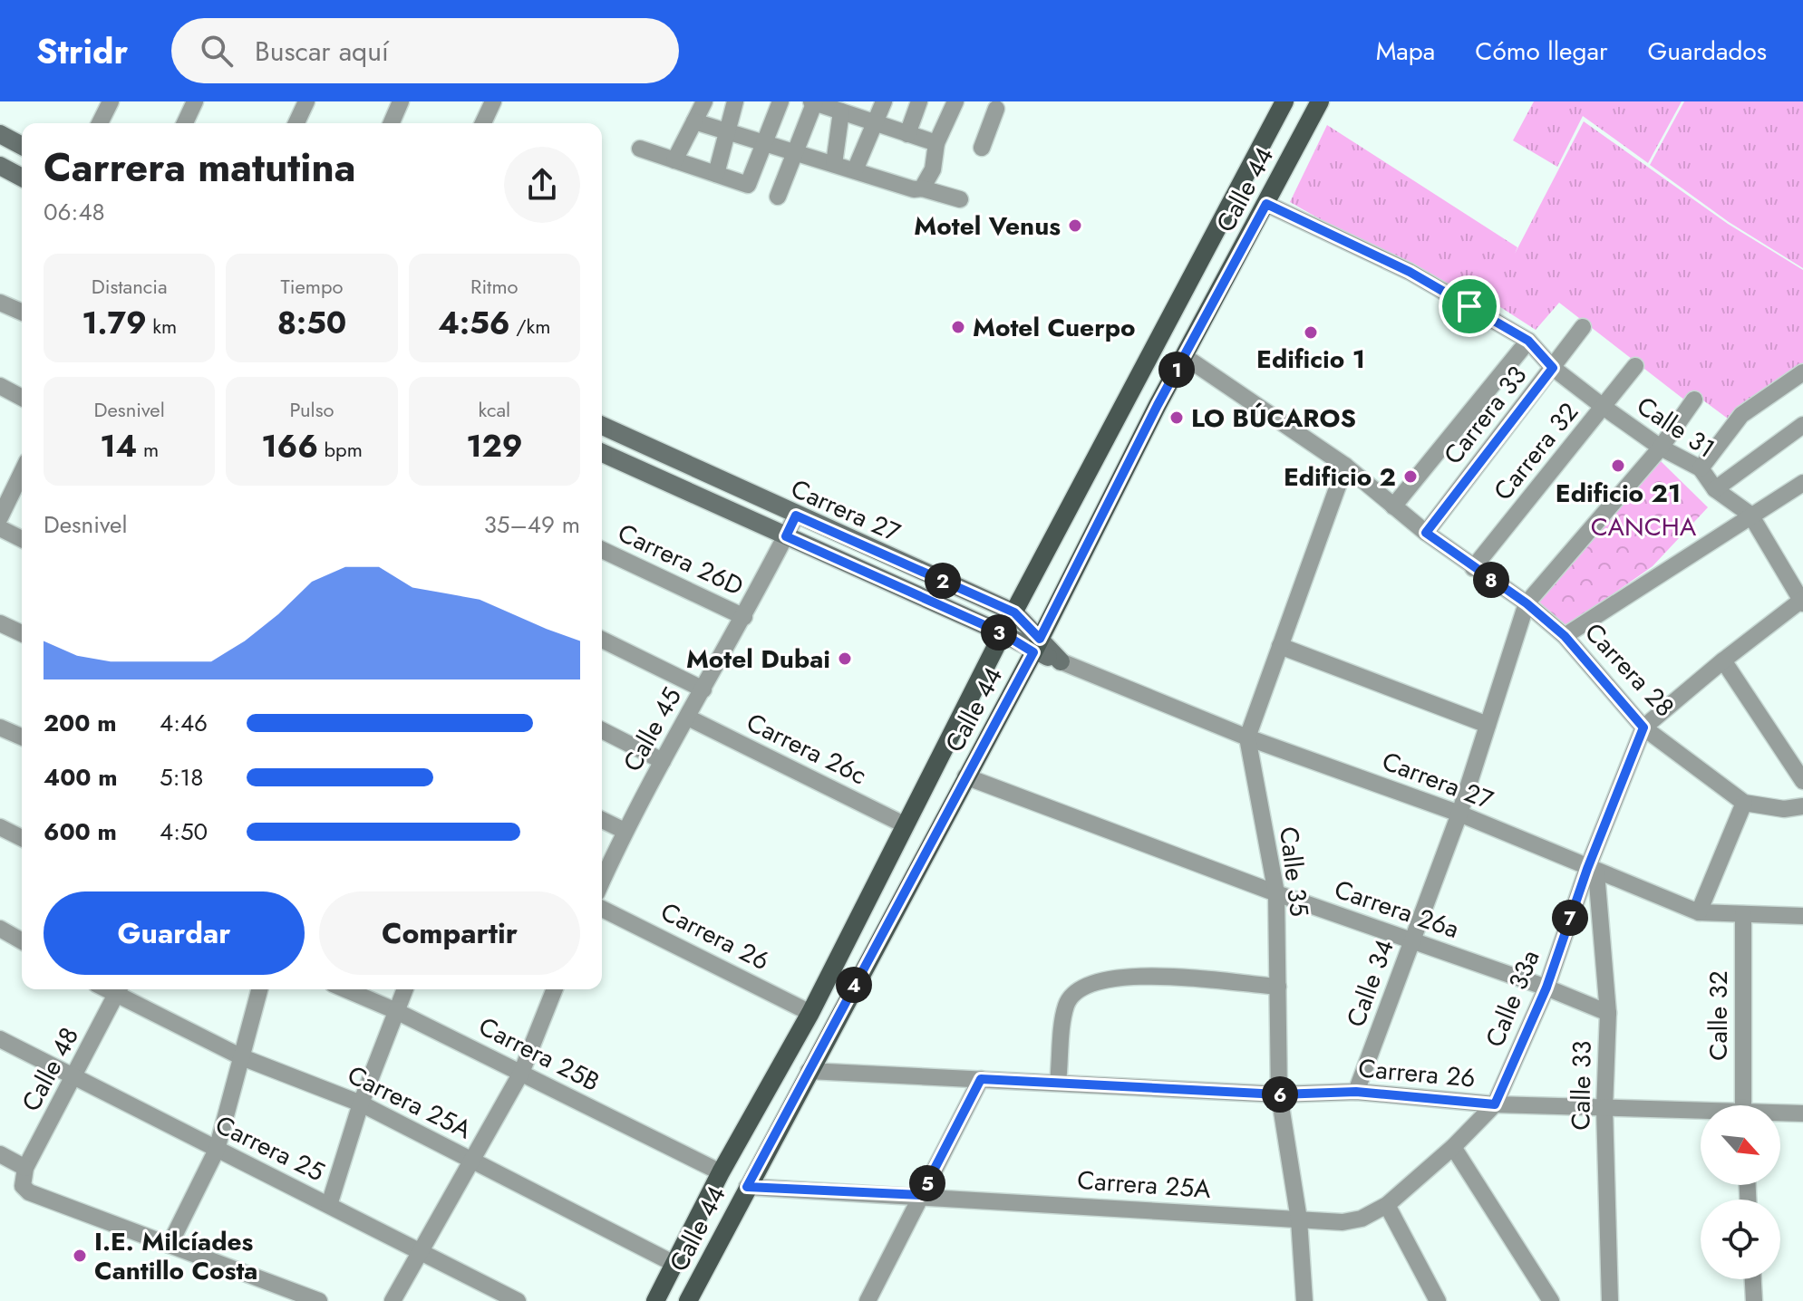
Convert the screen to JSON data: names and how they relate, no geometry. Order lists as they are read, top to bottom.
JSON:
{
  "streets": {
    "main road": ["Calle 44"],
    "street": [
      "Carrera 33",
      "Calle 31",
      "Carrera 32",
      "Carrera 27",
      "Carrera 26D",
      "Carrera 28",
      "Calle 45",
      "Carrera 26c",
      "Calle 35",
      "Carrera 26a",
      "Carrera 26",
      "Calle 34",
      "Calle 33a",
      "Calle 32",
      "Carrera 25B",
      "Calle 48",
      "Calle 33",
      "Carrera 25A",
      "Carrera 25"
    ]
  },
  "crossings": [
    ["Calle 44", "Calle 31"],
    ["Calle 44", "Carrera 27"],
    ["Calle 44", "Carrera 28"],
    ["Calle 44", "Carrera 26c"],
    ["Calle 44", "Carrera 26a"],
    ["Calle 44", "Carrera 26"],
    ["Calle 44", "Carrera 25B"],
    ["Calle 44", "Carrera 25A"],
    ["Carrera 33", "Calle 31"],
    ["Carrera 33", "Carrera 28"],
    ["Calle 31", "Carrera 32"],
    ["Carrera 32", "Carrera 28"],
    ["Carrera 27", "Calle 45"],
    ["Carrera 27", "Calle 35"],
    ["Carrera 27", "Calle 34"],
    ["Carrera 27", "Calle 33a"],
    ["Carrera 27", "Calle 32"],
    ["Carrera 27", "Calle 33"],
    ["Carrera 26D", "Calle 45"],
    ["Carrera 28", "Calle 34"],
    ["Carrera 28", "Calle 33"],
    ["Calle 45", "Carrera 26c"],
    ["Calle 35", "Carrera 26a"],
    ["Calle 35", "Carrera 26"],
    ["Calle 35", "Carrera 25A"],
    ["Carrera 26a", "Calle 34"],
    ["Carrera 26a", "Calle 33a"],
    ["Carrera 26a", "Calle 33"],
    ["Carrera 26", "Calle 34"],
    ["Carrera 26", "Calle 33a"],
    ["Carrera 26", "Calle 33"],
    ["Carrera 26", "Carrera 25A"],
    ["Calle 33a", "Calle 33"],
    ["Calle 33a", "Carrera 25A"],
    ["Calle 48", "Carrera 25A"],
    ["Calle 48", "Carrera 25"]
  ],
  "parks": ["CANCHA"],
  "places": [
    "Motel Venus",
    "Motel Cuerpo",
    "Edificio 1",
    "LO BÚCAROS",
    "Edificio 21",
    "Edificio 2",
    "Motel Dubai",
    "I.E. Milcíades Cantillo Costa"
  ],
  "north": "bottom right",
  "page": {
    "header": "Stridr",
    "search": "Buscar aquí",
    "nav": ["Mapa", "Cómo llegar", "Guardados"],
    "heading": ["Carrera matutina", "06:48"],
    "stats": [
      ["Distancia", "1.79 km"],
      ["Tiempo", "8:50"],
      ["Ritmo", "4:56 /km"],
      ["Desnivel", "14 m"],
      ["Pulso", "166 bpm"],
      ["kcal", "129"]
    ],
    "pins": [
      "1",
      "8",
      "2",
      "3",
      "7",
      "4",
      "6",
      "5"
    ],
    "chart": ["Desnivel", "35–49 m"],
    "list": [
      {
        "name": "200 m",
        "note": "4:46"
      },
      {
        "name": "400 m",
        "note": "5:18"
      },
      {
        "name": "600 m",
        "note": "4:50"
      }
    ],
    "buttons": ["Guardar", "Compartir"]
  }
}
